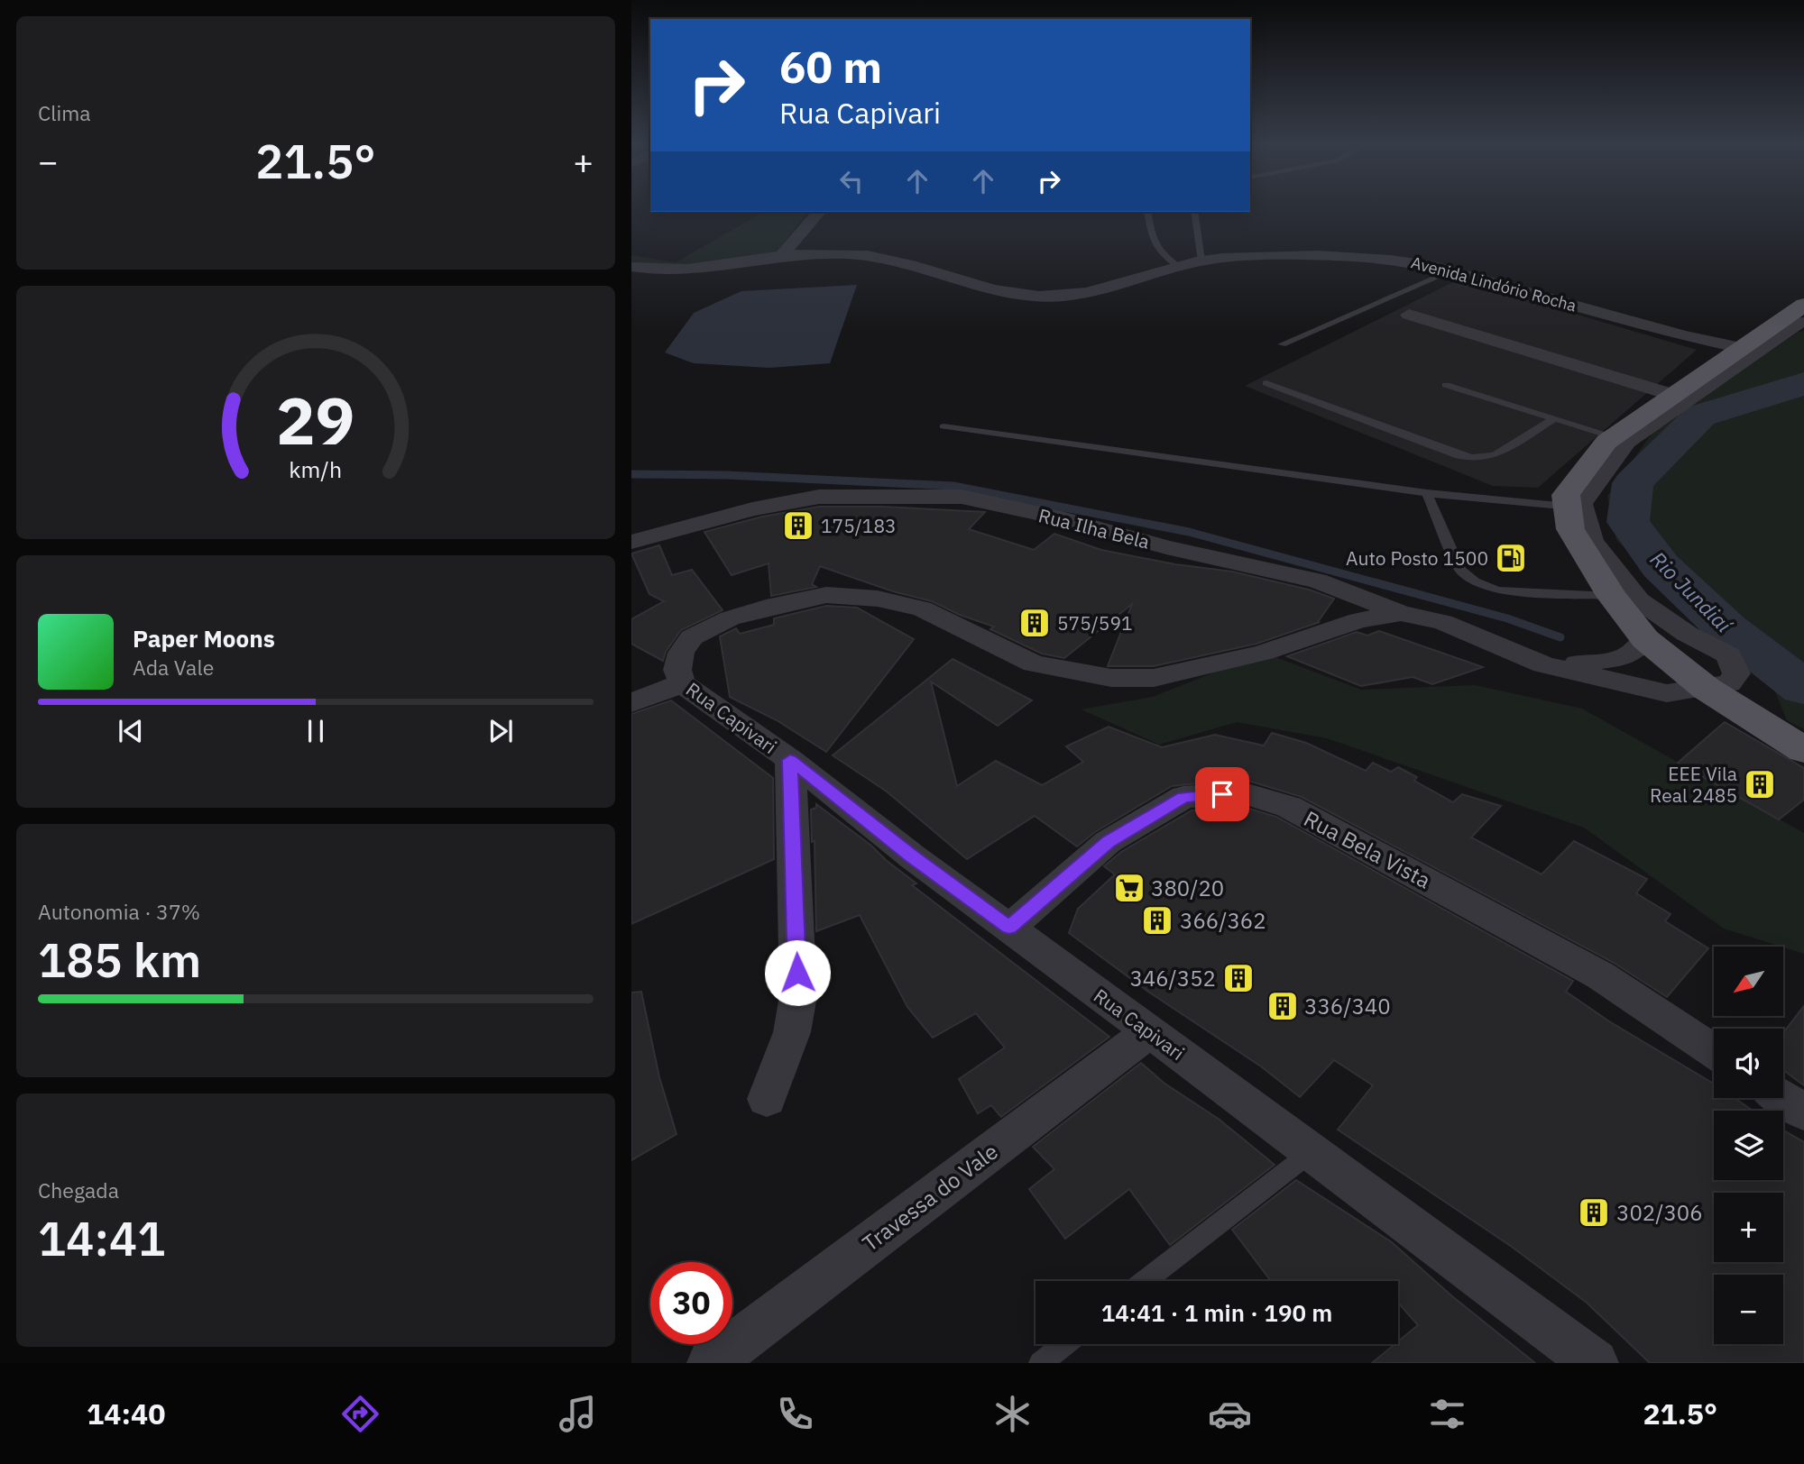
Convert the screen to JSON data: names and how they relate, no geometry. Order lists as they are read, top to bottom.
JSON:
{
  "streets": {
    "street": [
      "Avenida Lindório Rocha",
      "Rua Ilha Bela",
      "Rua Capivari",
      "Rua Bela Vista",
      "Travessa do Vale"
    ]
  },
  "crossings": [
    ["Rua Ilha Bela", "Rua Capivari"],
    ["Rua Capivari", "Rua Bela Vista"],
    ["Rua Capivari", "Travessa do Vale"]
  ],
  "water": ["Rio Jundiaí"],
  "places": {
    "building": [
      "175/183",
      "575/591",
      "EEE Vila Real 2485",
      "366/362",
      "346/352",
      "336/340",
      "302/306"
    ],
    "fuel station": ["Auto Posto 1500"],
    "supermarket": ["380/20"]
  },
  "north": "bottom left",
  "page": {
    "tile": [
      "Clima",
      ["Autonomia · 37%", "185 km"],
      ["Chegada", "14:41"]
    ],
    "turn": ["60 m", "Rua Capivari"],
    "heat": ["−", "21.5°", "+"],
    "song": ["Paper Moons", "Ada Vale"],
    "map_buttons": ["+", "−"],
    "limit": "30",
    "trip": "14:41 · 1 min · 190 m",
    "tabs": ["14:40", "21.5°"],
    "gauge": ["29", "km/h"]
  }
}
